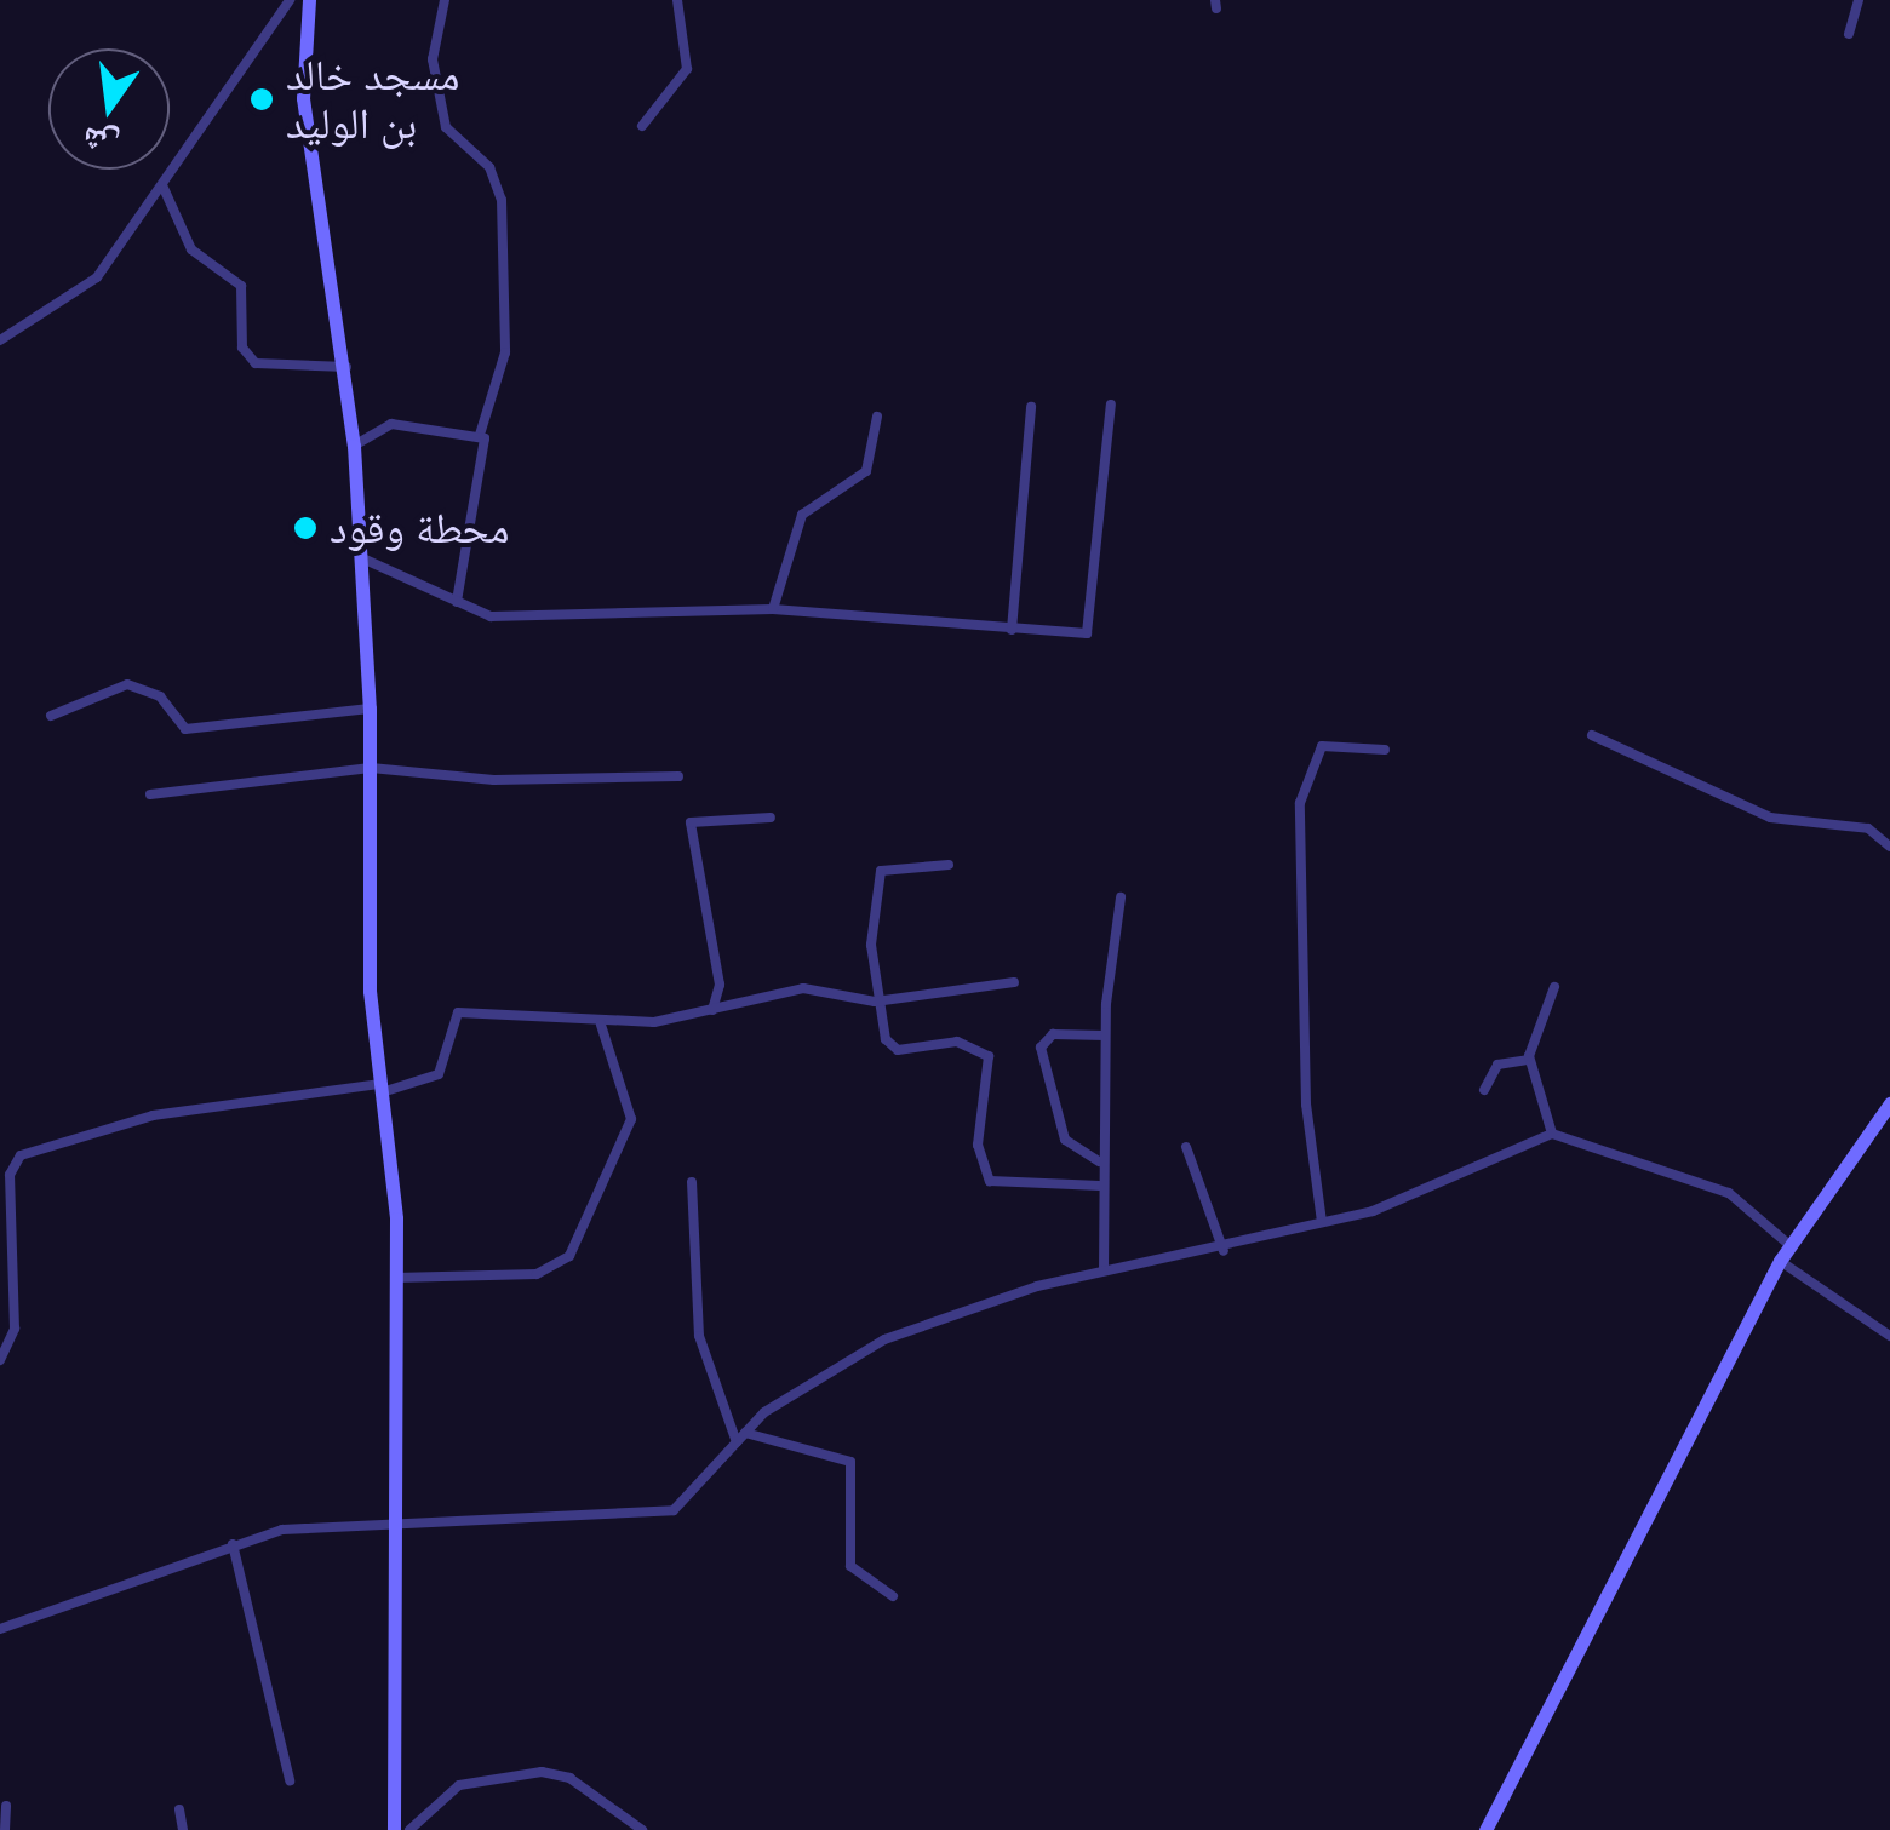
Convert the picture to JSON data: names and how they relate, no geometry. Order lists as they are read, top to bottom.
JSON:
{
  "places": ["مسجد خالد بن الوليد", "محطة وقود"],
  "north": "bottom"
}
